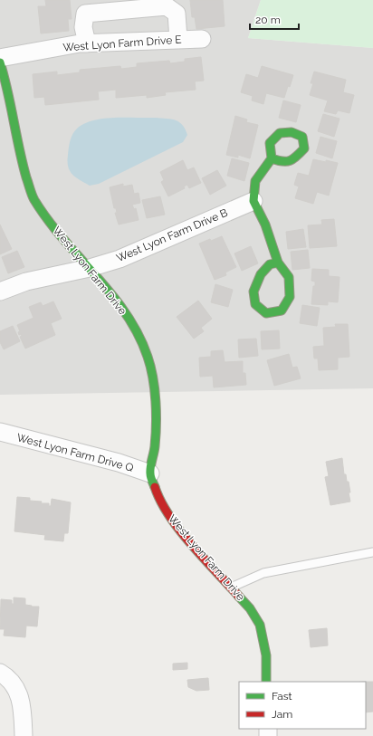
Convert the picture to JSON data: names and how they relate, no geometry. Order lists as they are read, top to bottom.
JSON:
{
  "streets": {
    "street": [
      "West Lyon Farm Drive E",
      "West Lyon Farm Drive B",
      "West Lyon Farm Drive",
      "West Lyon Farm Drive Q"
    ]
  },
  "crossings": [
    ["West Lyon Farm Drive B", "West Lyon Farm Drive"],
    ["West Lyon Farm Drive", "West Lyon Farm Drive Q"]
  ],
  "legend": ["Fast", "Jam"],
  "scale_bar": "20 m"
}
